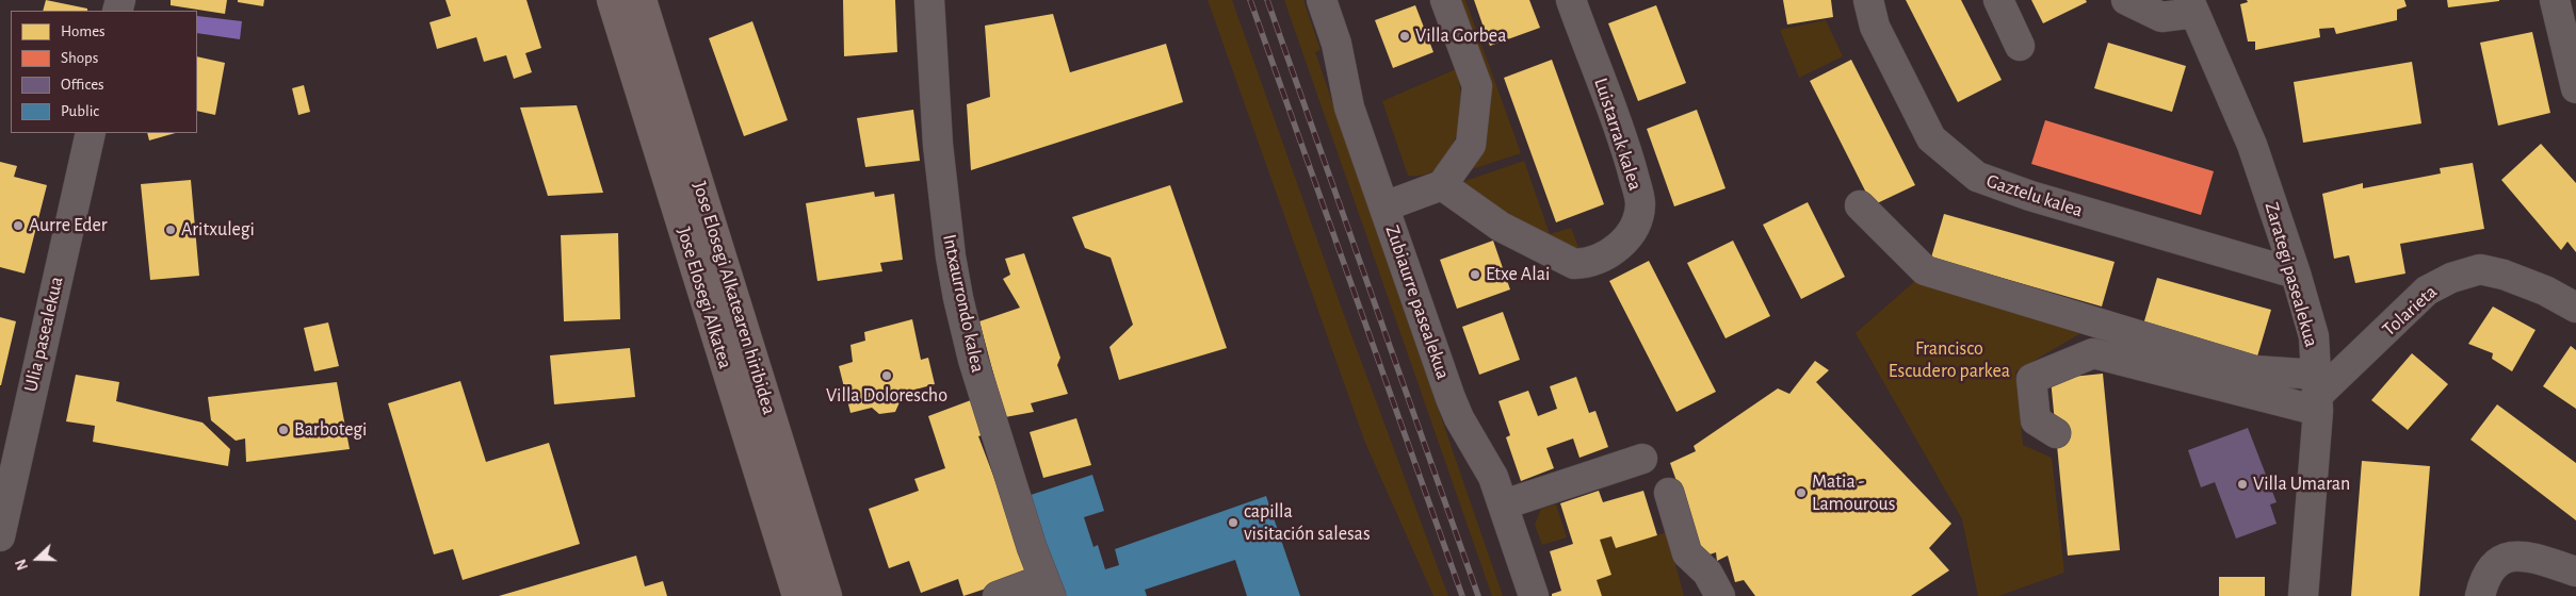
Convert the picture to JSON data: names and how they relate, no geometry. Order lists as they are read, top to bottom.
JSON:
{
  "streets": {
    "main road": ["Jose Elosegi Alkatea", "Jose Elosegi Alkatearen hiribidea"],
    "street": [
      "Luistarrak kalea",
      "Gaztelu kalea",
      "Zarategi pasealekua",
      "Zubiaurre pasealekua",
      "Intxaurrondo kalea",
      "Tolarieta",
      "Ulia pasealekua"
    ]
  },
  "crossings": [
    ["Gaztelu kalea", "Zarategi pasealekua"],
    ["Zarategi pasealekua", "Tolarieta"]
  ],
  "parks": ["Francisco Escudero parkea"],
  "places": [
    "Villa Gorbea",
    "Aurre Eder",
    "Aritxulegi",
    "Etxe Alai",
    "Villa Dolorescho",
    "Barbotegi",
    "Villa Umaran",
    "Matia - Lamourous",
    "capilla visitación salesas"
  ],
  "legend": [
    "Homes",
    "Shops",
    "Offices",
    "Public"
  ],
  "north": "left"
}
